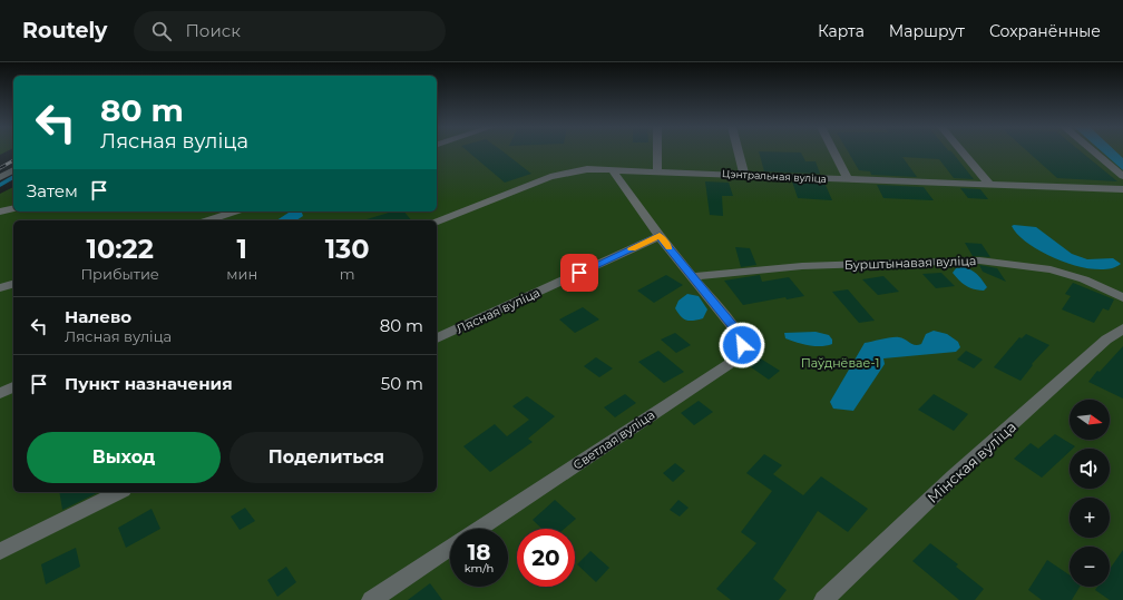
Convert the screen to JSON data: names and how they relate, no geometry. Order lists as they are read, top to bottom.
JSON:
{
  "streets": {
    "lane": [
      "Цэнтральная вуліца",
      "Бурштынавая вуліца",
      "Лясная вуліца",
      "Светлая вуліца",
      "Мінская вуліца"
    ]
  },
  "crossings": [
    ["Бурштынавая вуліца", "Светлая вуліца"]
  ],
  "parks": ["Паўднёвае-1"],
  "north": "right",
  "page": {
    "header": "Routely",
    "search": "Поиск",
    "nav": ["Карта", "Маршрут", "Сохранённые"],
    "turn": ["80 m", "Лясная вуліца"],
    "then": "Затем",
    "eta": [
      "10:22",
      "Прибытие",
      "1",
      "мин",
      "130",
      "m"
    ],
    "list": [
      {
        "name": "Налево",
        "note": "Лясная вуліца",
        "value": "80 m"
      },
      {
        "name": "Пункт назначения",
        "value": "50 m"
      }
    ],
    "map_buttons": ["+", "−"],
    "buttons": ["Выход", "Поделиться"],
    "speed": "18 km/h",
    "limit": "20"
  }
}
